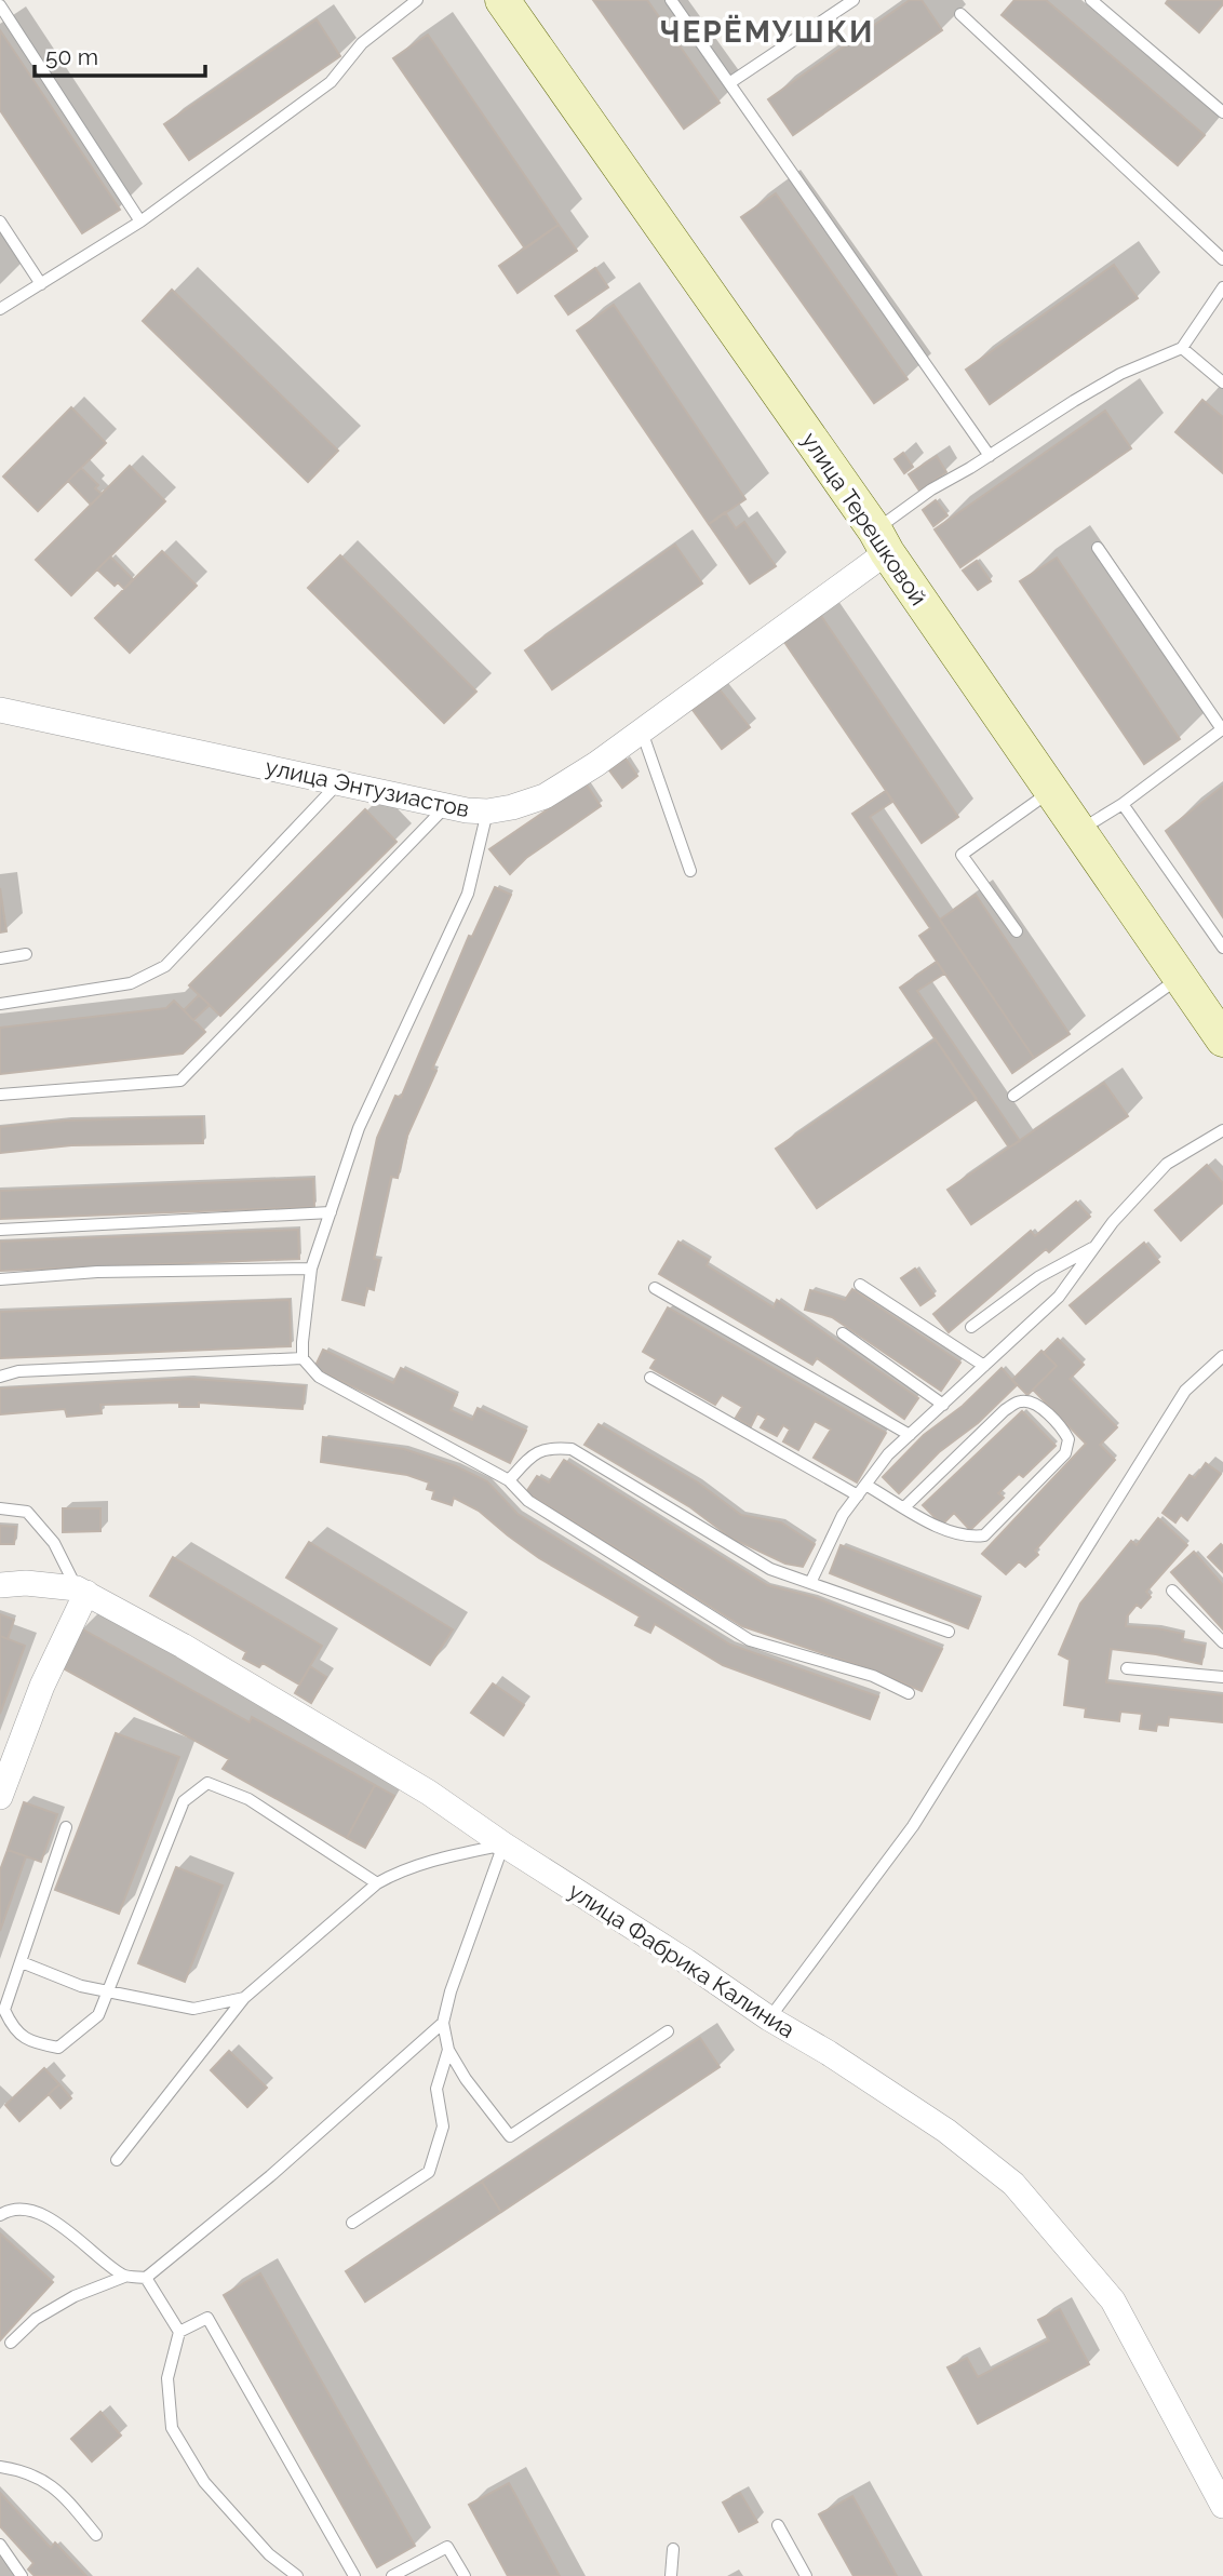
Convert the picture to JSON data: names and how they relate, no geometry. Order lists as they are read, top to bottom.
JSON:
{
  "streets": {
    "main road": ["улица Терешковой"],
    "street": ["улица Энтузиастов", "улица Фабрика Калиниа"]
  },
  "crossings": [
    ["улица Терешковой", "улица Энтузиастов"]
  ],
  "districts": ["ЧЕРЁМУШКИ"],
  "scale_bar": "50 m"
}
